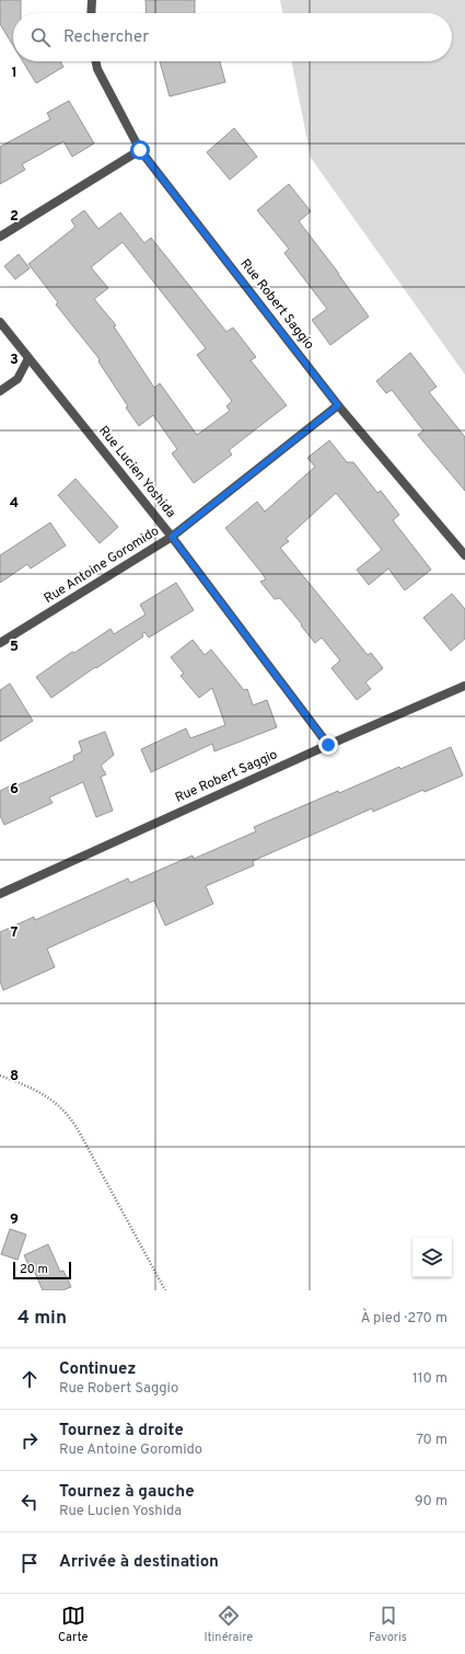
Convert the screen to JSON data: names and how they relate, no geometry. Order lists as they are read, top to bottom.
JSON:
{
  "streets": {
    "street": ["Rue Robert Saggio", "Rue Lucien Yoshida", "Rue Antoine Goromido"]
  },
  "crossings": [
    ["Rue Robert Saggio", "Rue Lucien Yoshida"],
    ["Rue Robert Saggio", "Rue Antoine Goromido"],
    ["Rue Lucien Yoshida", "Rue Antoine Goromido"]
  ],
  "scale_bar": "20 m",
  "page": {
    "search": "Rechercher",
    "scale": "20 m",
    "heading": ["4 min", "À pied · 270 m"],
    "list": [
      ["Continuez", "Rue Robert Saggio", "110 m"],
      ["Tournez à droite", "Rue Antoine Goromido", "70 m"],
      ["Tournez à gauche", "Rue Lucien Yoshida", "90 m"],
      "Arrivée à destination"
    ],
    "nav": ["Carte", "Itinéraire", "Favoris"]
  },
  "grid": {
    "rows": [
      "1",
      "2",
      "3",
      "4",
      "5",
      "6",
      "7",
      "8",
      "9"
    ]
  }
}
